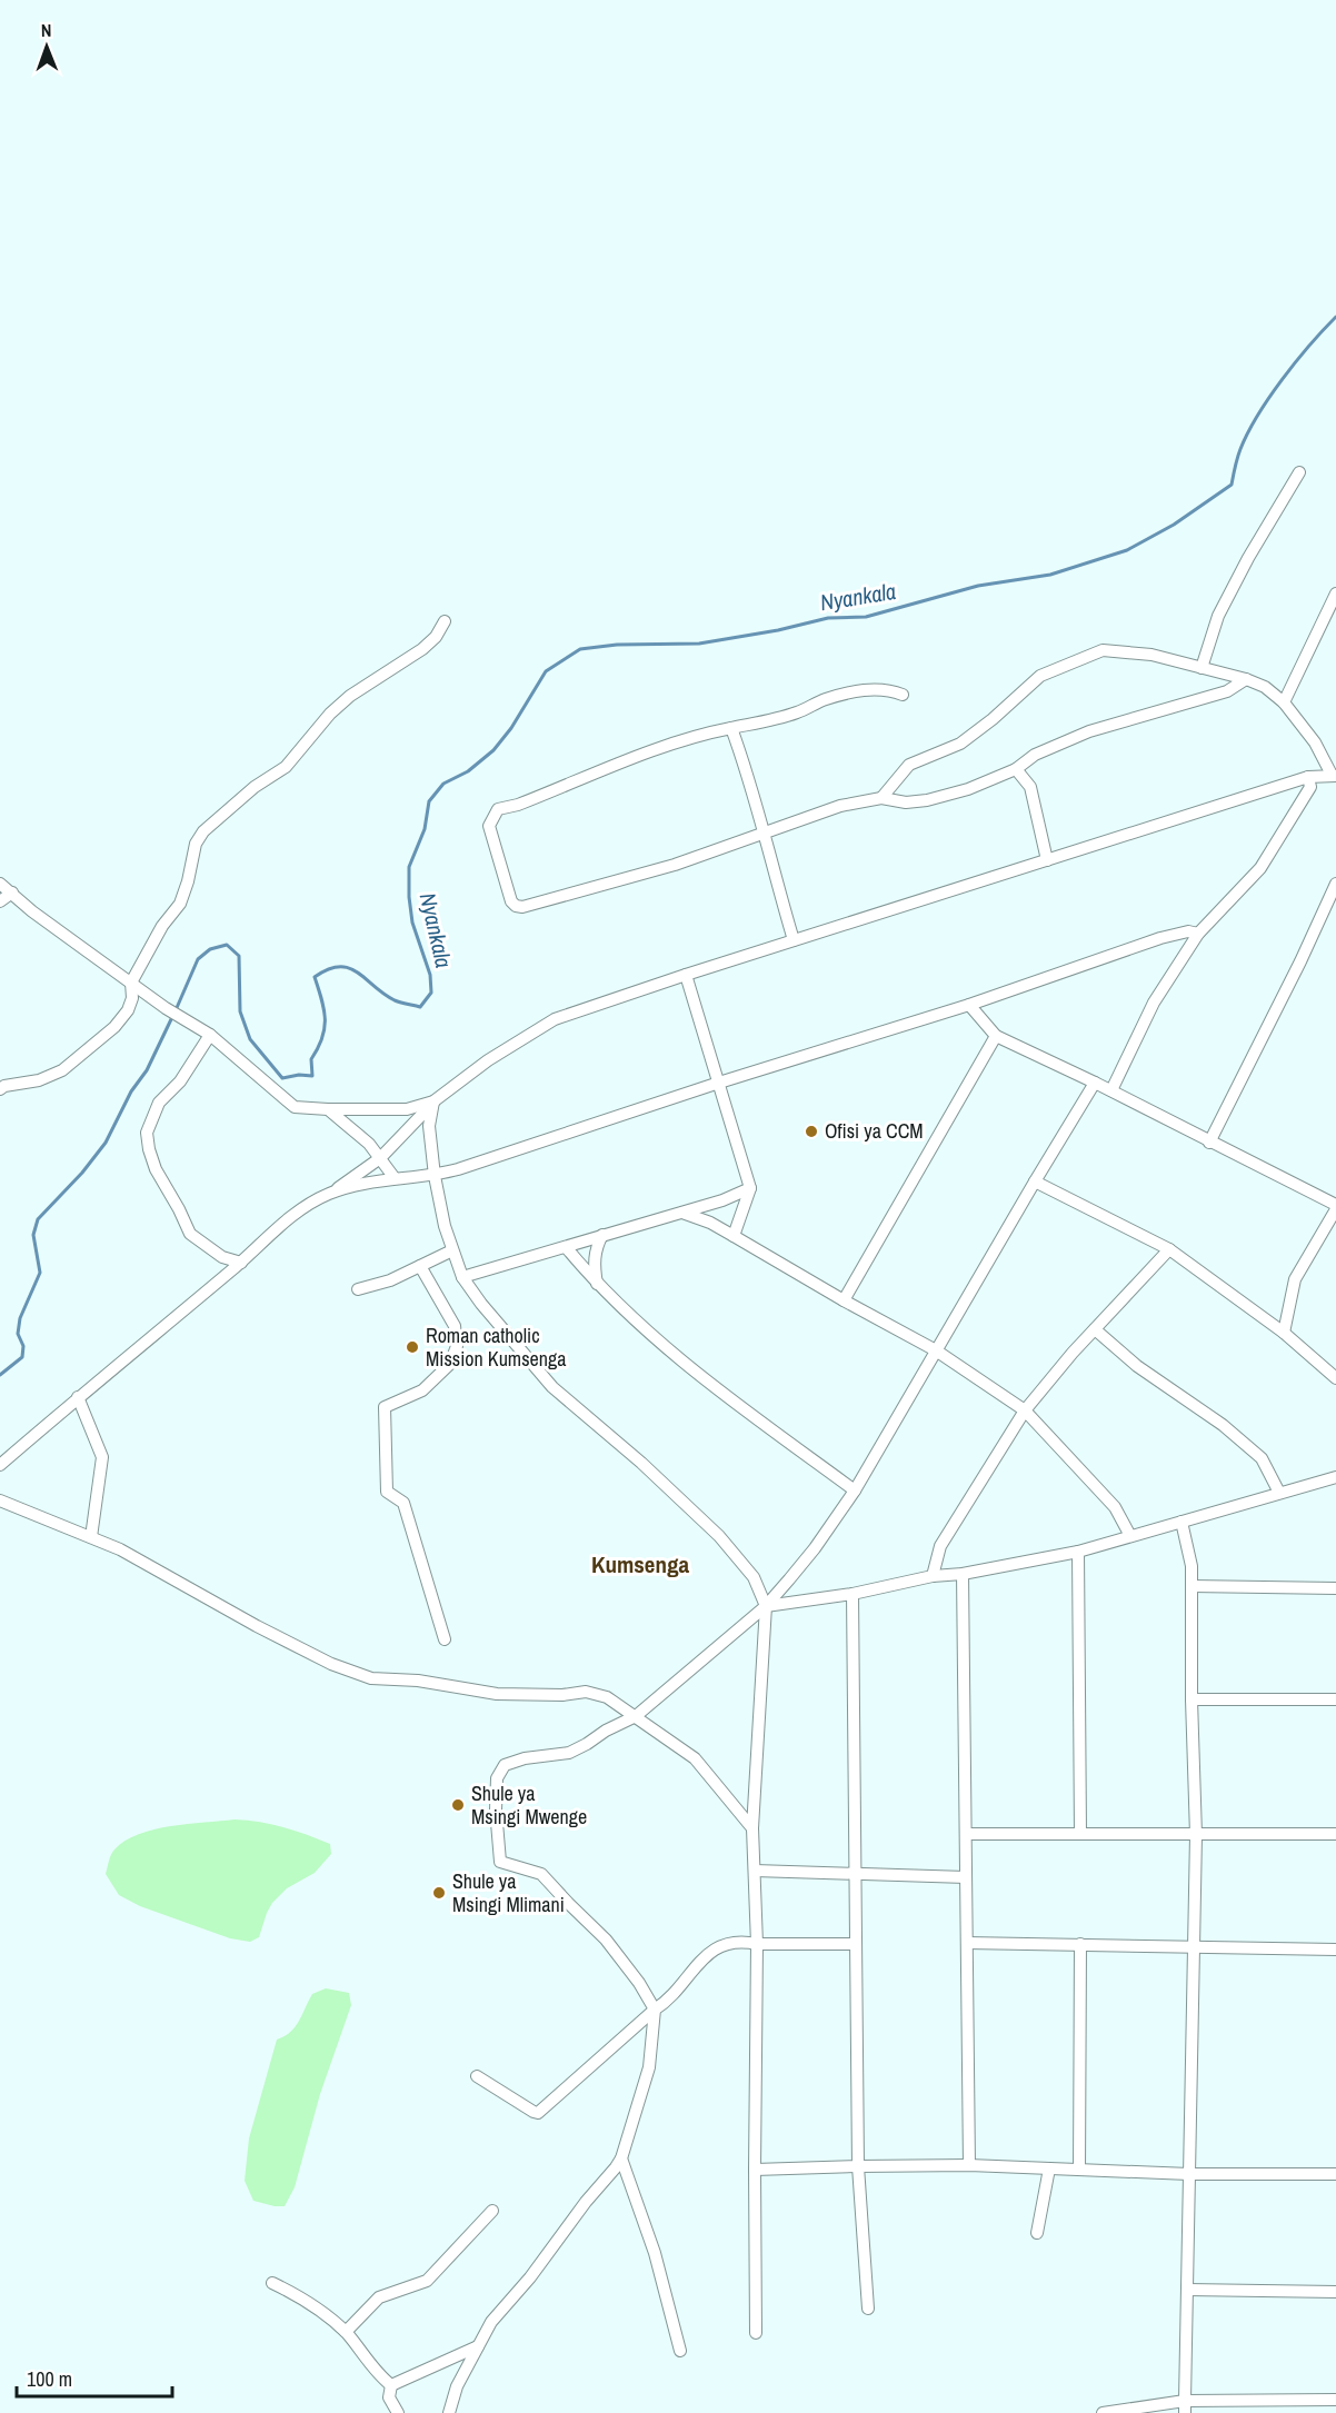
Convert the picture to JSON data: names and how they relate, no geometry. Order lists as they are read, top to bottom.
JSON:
{
  "districts": ["Kumsenga"],
  "water": ["Nyankala"],
  "places": [
    "Ofisi ya CCM",
    "Roman catholic Mission Kumsenga",
    "Shule ya Msingi Mwenge",
    "Shule ya Msingi Mlimani"
  ],
  "scale_bar": "100 m",
  "north": "top"
}
